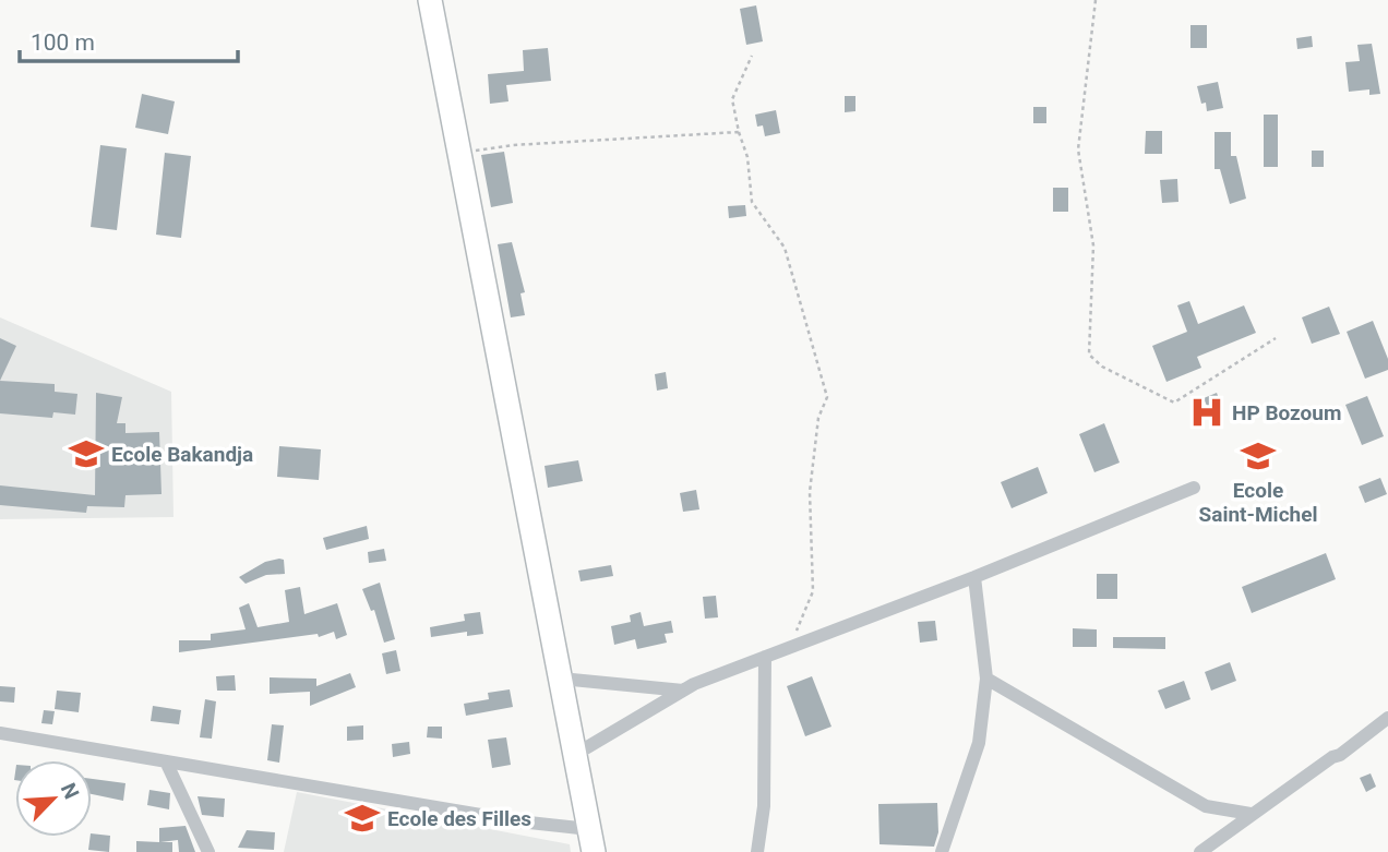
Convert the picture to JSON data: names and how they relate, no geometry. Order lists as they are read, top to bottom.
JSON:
{
  "places": {
    "hospital": ["HP Bozoum"],
    "school or university": ["Ecole Bakandja", "Ecole Saint-Michel", "Ecole des Filles"]
  },
  "scale_bar": "100 m",
  "north": "top right"
}
